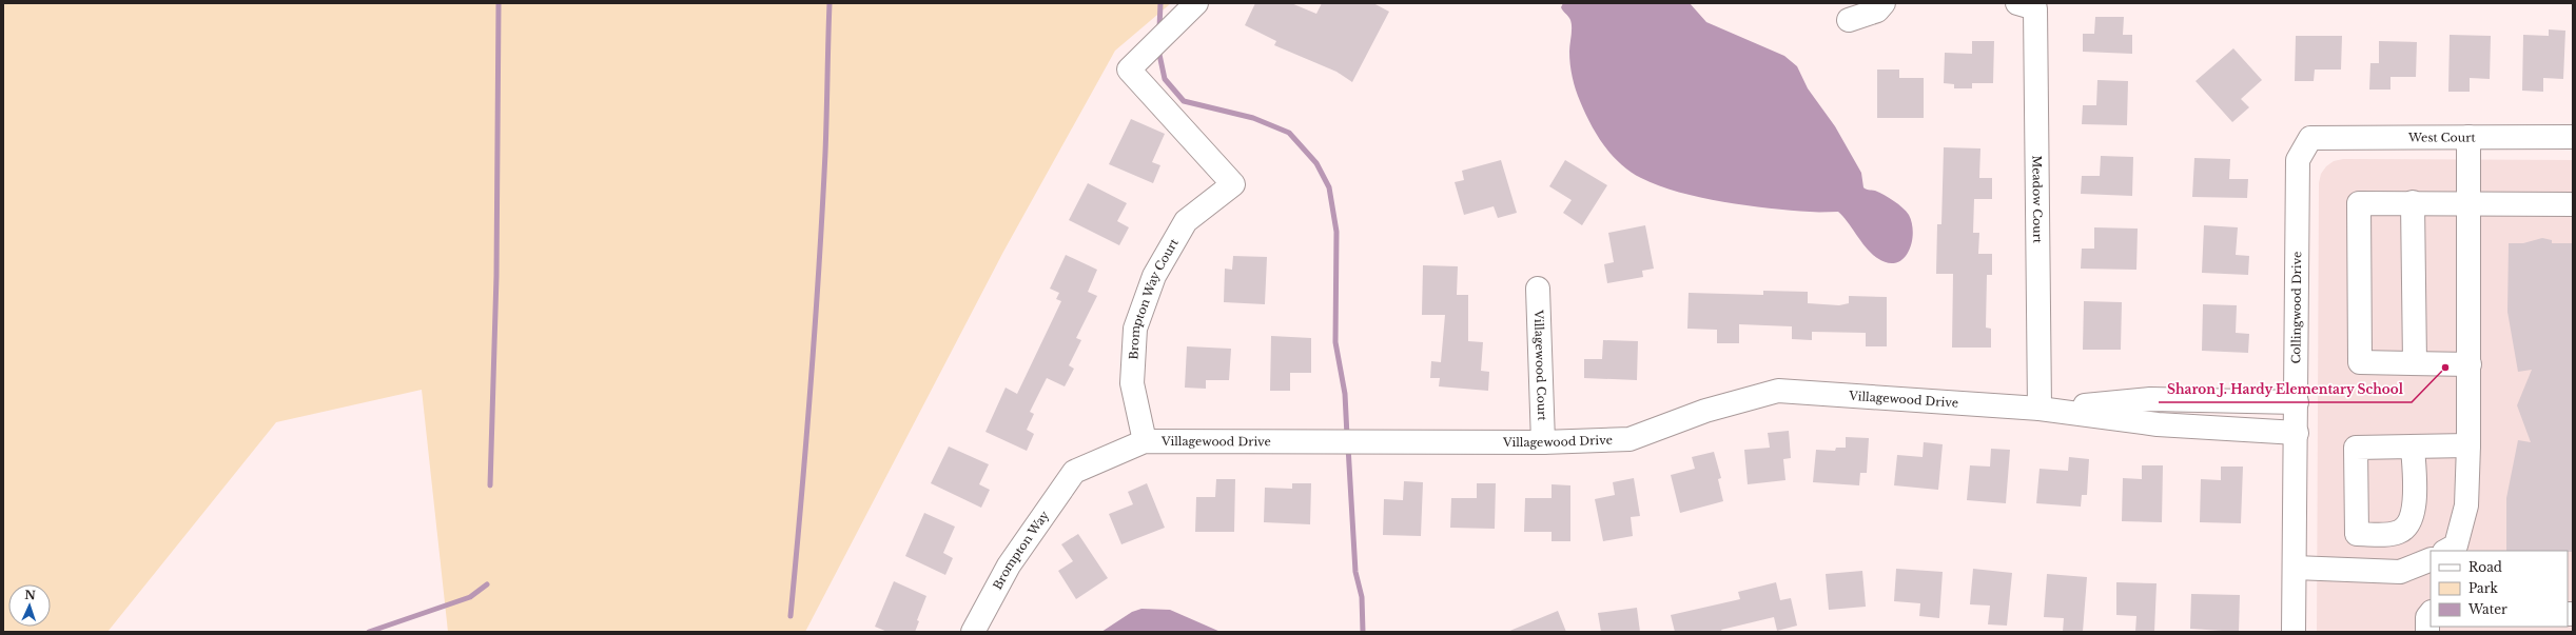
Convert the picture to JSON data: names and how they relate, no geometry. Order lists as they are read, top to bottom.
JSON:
{
  "streets": {
    "street": [
      "West Court",
      "Meadow Court",
      "Brompton Way Court",
      "Collingwood Drive",
      "Villagewood Court",
      "Villagewood Drive",
      "Brompton Way"
    ]
  },
  "crossings": [
    ["West Court", "Collingwood Drive"],
    ["Meadow Court", "Villagewood Drive"],
    ["Brompton Way Court", "Villagewood Drive"],
    ["Collingwood Drive", "Villagewood Drive"],
    ["Villagewood Court", "Villagewood Drive"],
    ["Villagewood Drive", "Brompton Way"]
  ],
  "places": ["Sharon J. Hardy Elementary School"],
  "legend": ["Road", "Park", "Water"],
  "north": "top"
}
